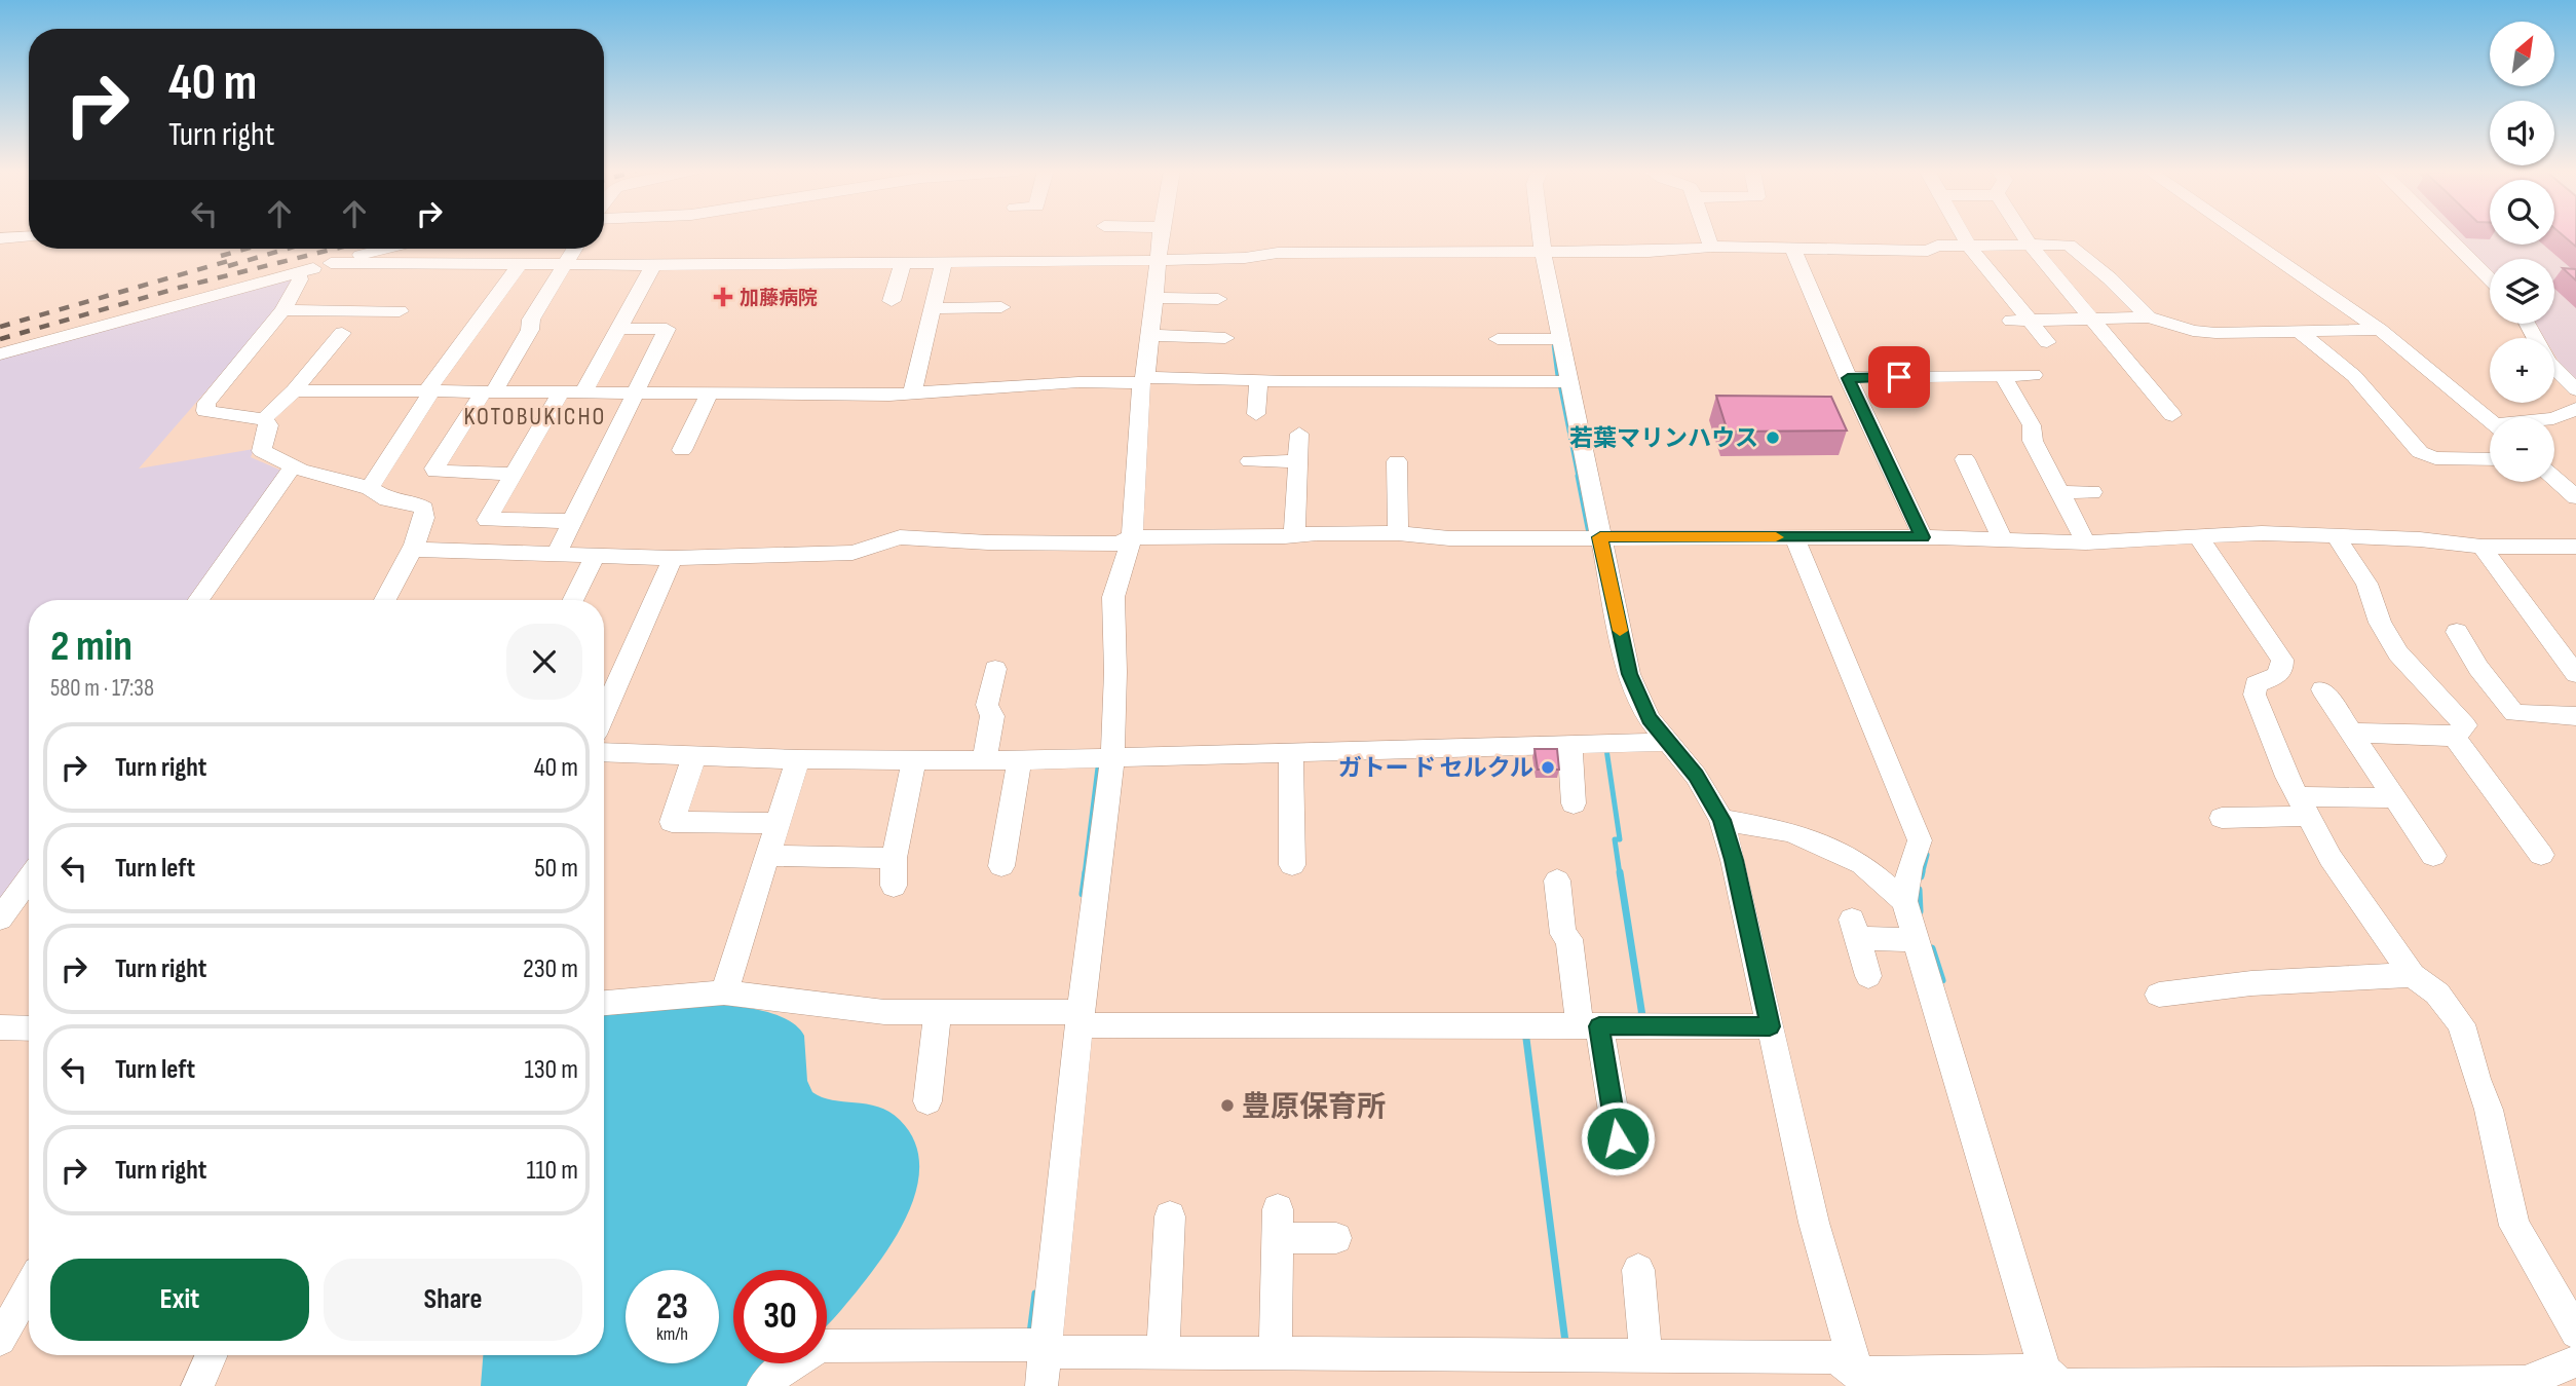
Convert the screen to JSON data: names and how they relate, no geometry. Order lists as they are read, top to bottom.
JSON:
{
  "districts": ["KOTOBUKICHO"],
  "places": {
    "health": ["加藤病院"],
    "other": ["若葉マリンハウス", "ガトー ド セルクル", "豊原保育所"]
  },
  "north": "top right",
  "page": {
    "map_buttons": ["+", "−"],
    "turn": ["40 m", "Turn right"],
    "heading": ["2 min", "580 m · 17:38"],
    "list": [
      {
        "name": "Turn right",
        "value": "40 m"
      },
      {
        "name": "Turn left",
        "value": "50 m"
      },
      {
        "name": "Turn right",
        "value": "230 m"
      },
      {
        "name": "Turn left",
        "value": "130 m"
      },
      {
        "name": "Turn right",
        "value": "110 m"
      }
    ],
    "buttons": ["Exit", "Share"],
    "speed": "23 km/h",
    "limit": "30"
  }
}
